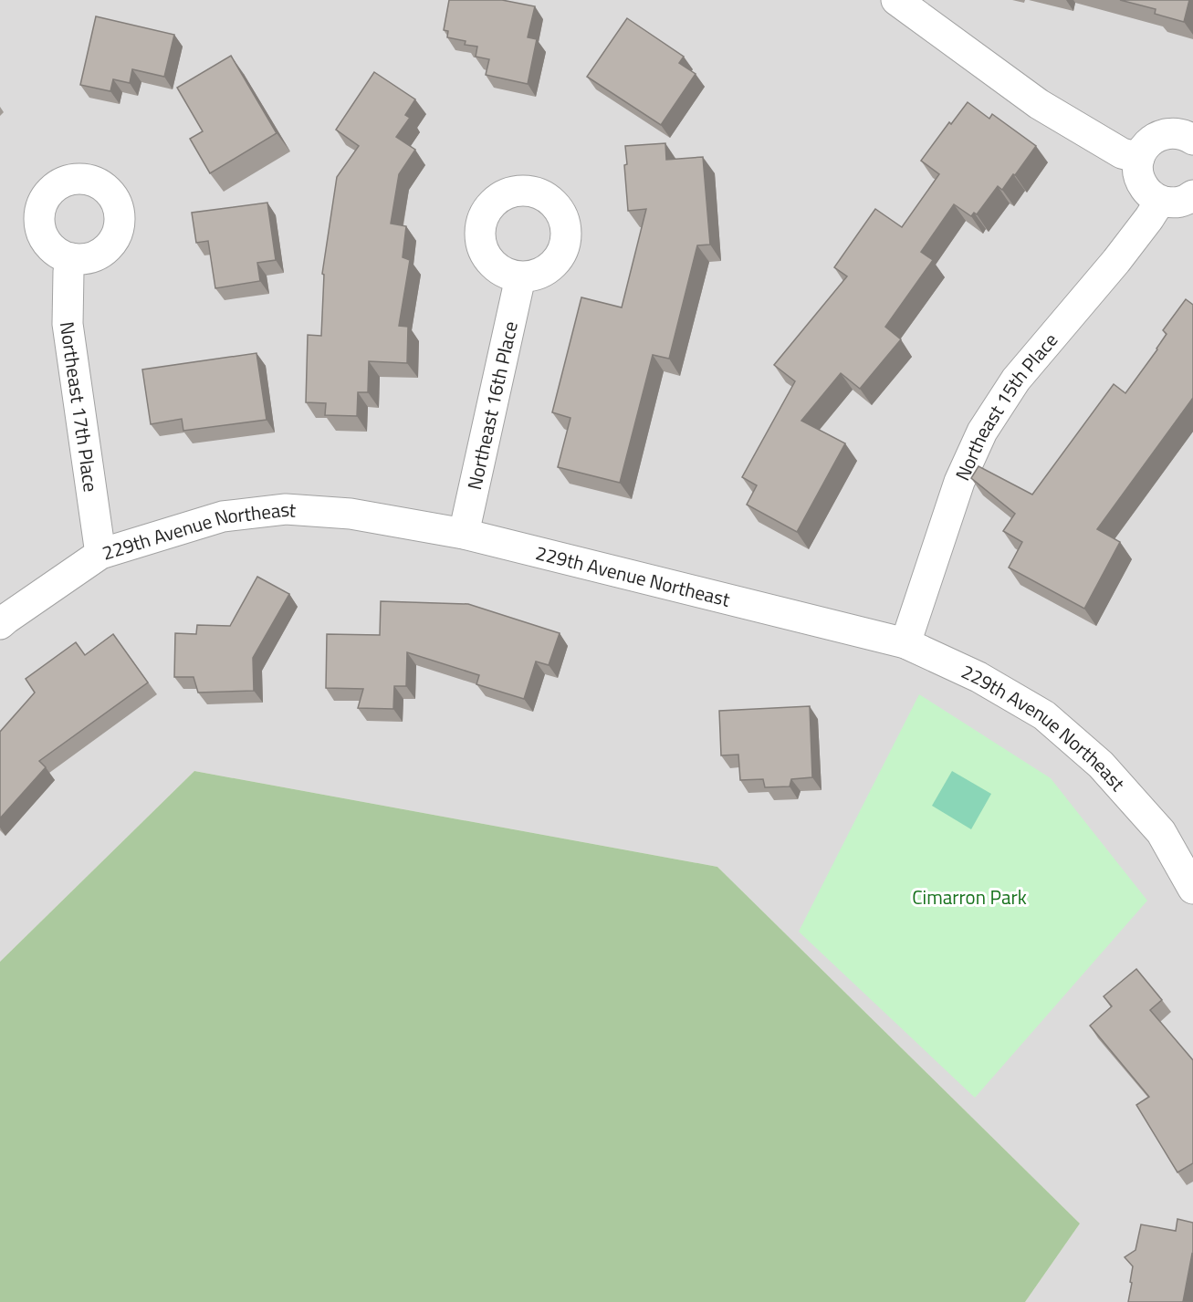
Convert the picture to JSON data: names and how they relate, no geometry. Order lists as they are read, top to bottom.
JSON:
{
  "streets": {
    "street": [
      "Northeast 16th Place",
      "Northeast 17th Place",
      "Northeast 15th Place",
      "229th Avenue Northeast"
    ]
  },
  "crossings": [
    ["Northeast 16th Place", "229th Avenue Northeast"],
    ["Northeast 17th Place", "229th Avenue Northeast"],
    ["Northeast 15th Place", "229th Avenue Northeast"]
  ],
  "parks": ["Cimarron Park"]
}
